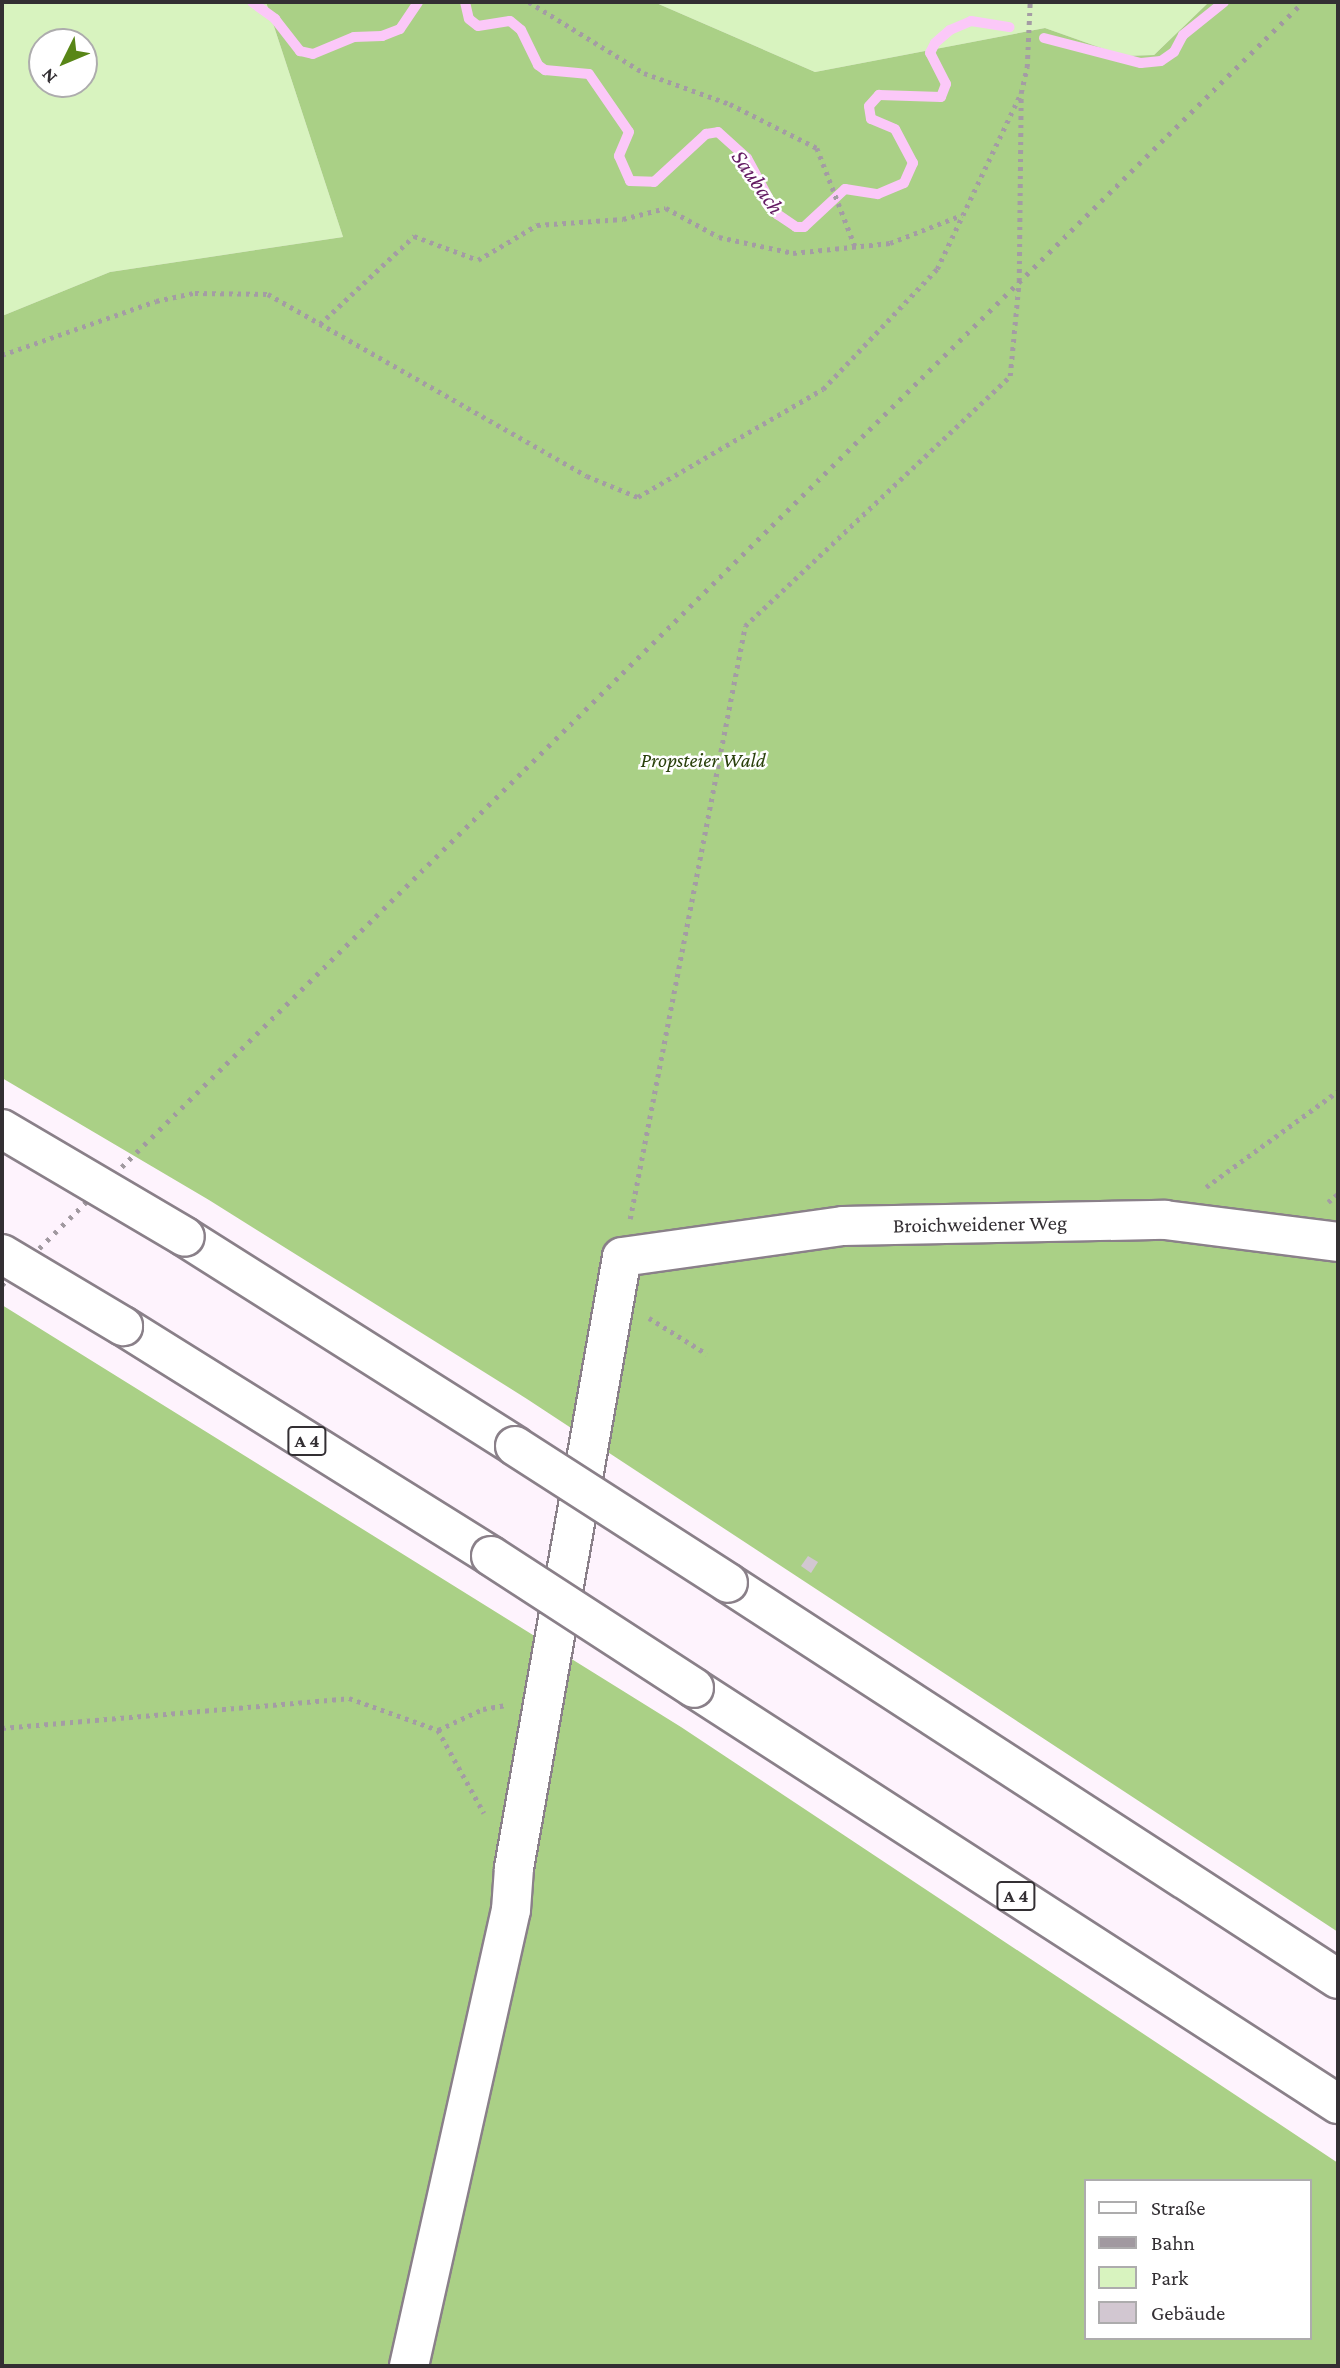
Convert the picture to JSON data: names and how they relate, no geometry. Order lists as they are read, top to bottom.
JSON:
{
  "streets": {
    "main road": ["Broichweidener Weg", "A 4"]
  },
  "water": ["Saubach"],
  "parks": ["Propsteier Wald"],
  "legend": [
    "Straße",
    "Bahn",
    "Park",
    "Gebäude"
  ],
  "north": "bottom left"
}
